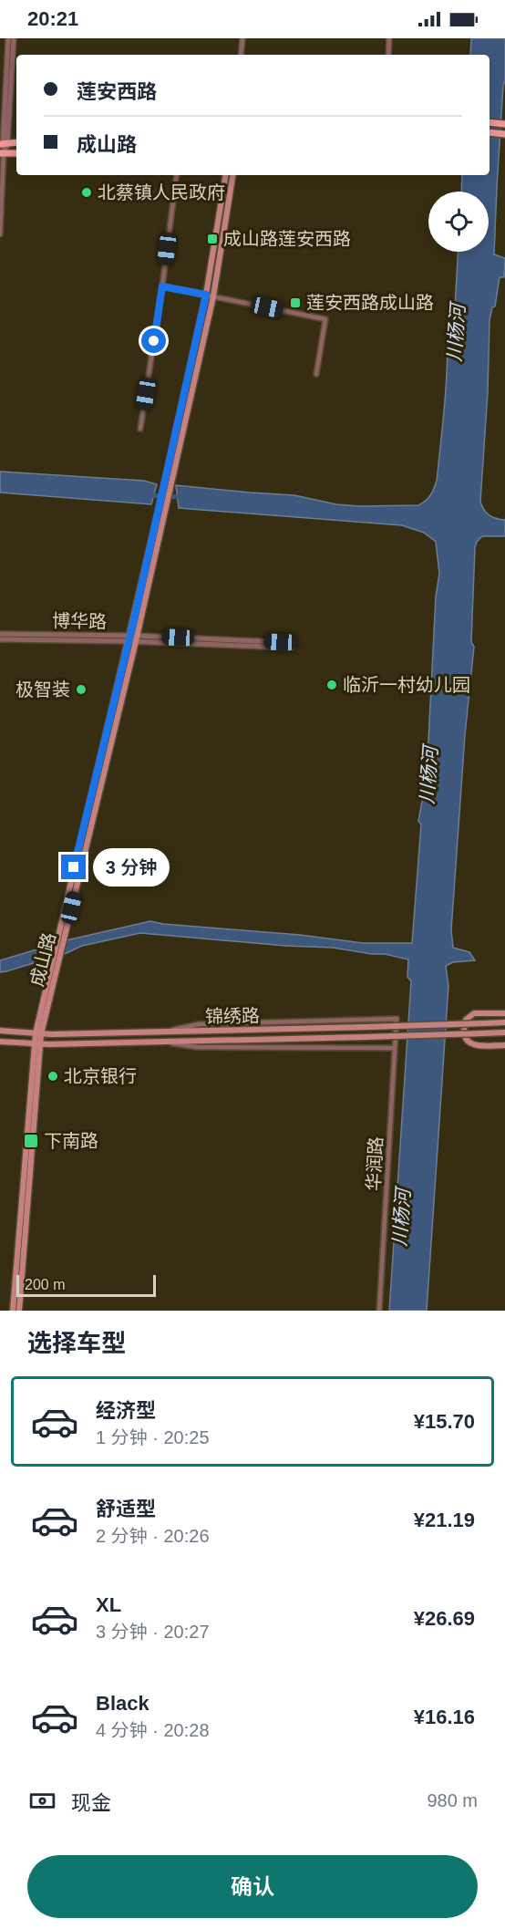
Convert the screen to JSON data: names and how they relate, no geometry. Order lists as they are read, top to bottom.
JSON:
{
  "streets": {
    "main road": ["成山路", "锦绣路"],
    "street": ["博华路", "华润路"]
  },
  "crossings": [
    ["博华路", "成山路"],
    ["成山路", "锦绣路"],
    ["锦绣路", "华润路"]
  ],
  "water": ["川杨河"],
  "places": {
    "other": [
      "北蔡镇人民政府",
      "临沂一村幼儿园",
      "极智装",
      "北京银行"
    ],
    "transit": ["成山路莲安西路", "莲安西路成山路", "下南路"]
  },
  "scale_bar": "200 m",
  "page": {
    "status": "20:21",
    "banner": ["莲安西路", "成山路"],
    "bubble": "3 分钟",
    "scale": "200 m",
    "heading": "选择车型",
    "list": [
      {
        "name": "经济型",
        "note": "1 分钟 · 20:25",
        "value": "¥15.70"
      },
      {
        "name": "舒适型",
        "note": "2 分钟 · 20:26",
        "value": "¥21.19"
      },
      {
        "name": "XL",
        "note": "3 分钟 · 20:27",
        "value": "¥26.69"
      },
      {
        "name": "Black",
        "note": "4 分钟 · 20:28",
        "value": "¥16.16"
      }
    ],
    "pay": ["现金", "980 m"],
    "buttons": "确认"
  }
}
